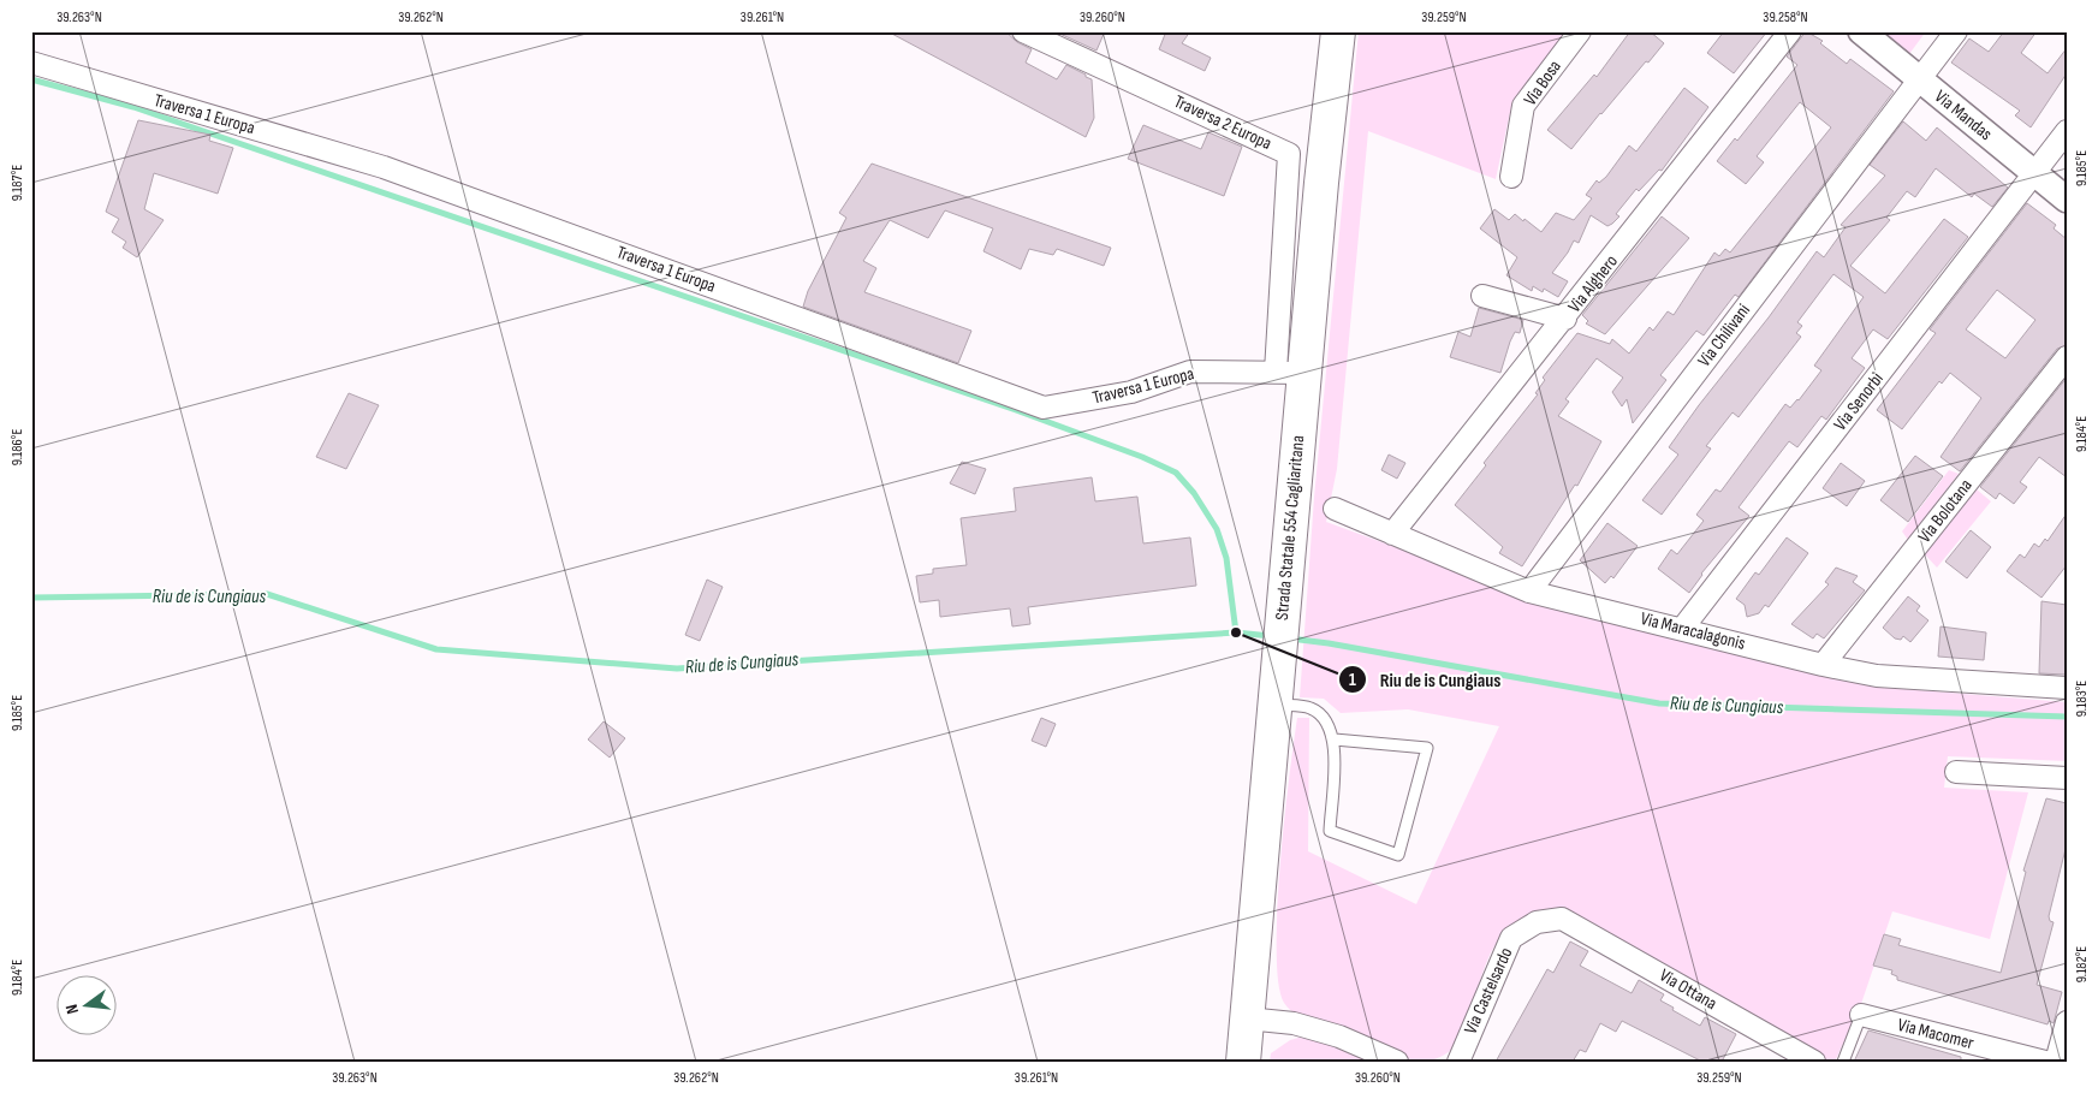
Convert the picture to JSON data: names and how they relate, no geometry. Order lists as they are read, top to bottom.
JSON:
{
  "streets": {
    "main road": ["Strada Statale 554 Cagliaritana"],
    "street": [
      "Via Bosa",
      "Traversa 1 Europa",
      "Via Mandas",
      "Traversa 2 Europa",
      "Via Alghero",
      "Via Chilivani",
      "Via Senorbì",
      "Via Bolotana",
      "Via Maracalagonis",
      "Via Ottana",
      "Via Castelsardo",
      "Via Macomer"
    ]
  },
  "crossings": [
    ["Traversa 1 Europa", "Traversa 2 Europa"],
    ["Traversa 1 Europa", "Strada Statale 554 Cagliaritana"],
    ["Via Mandas", "Via Chilivani"],
    ["Via Mandas", "Via Senorbì"],
    ["Traversa 2 Europa", "Strada Statale 554 Cagliaritana"],
    ["Via Alghero", "Via Maracalagonis"],
    ["Via Chilivani", "Via Maracalagonis"],
    ["Via Senorbì", "Via Maracalagonis"],
    ["Via Bolotana", "Via Maracalagonis"],
    ["Via Ottana", "Via Castelsardo"]
  ],
  "water": ["Riu de is Cungiaus"],
  "places": ["Riu de is Cungiaus"],
  "north": "left",
  "coordinates": [
    "39.263°N",
    "39.262°N",
    "39.261°N",
    "39.260°N",
    "39.259°N",
    "39.258°N",
    "9.185°E",
    "9.187°E",
    "9.184°E",
    "9.186°E",
    "9.183°E",
    "9.182°E"
  ]
}
